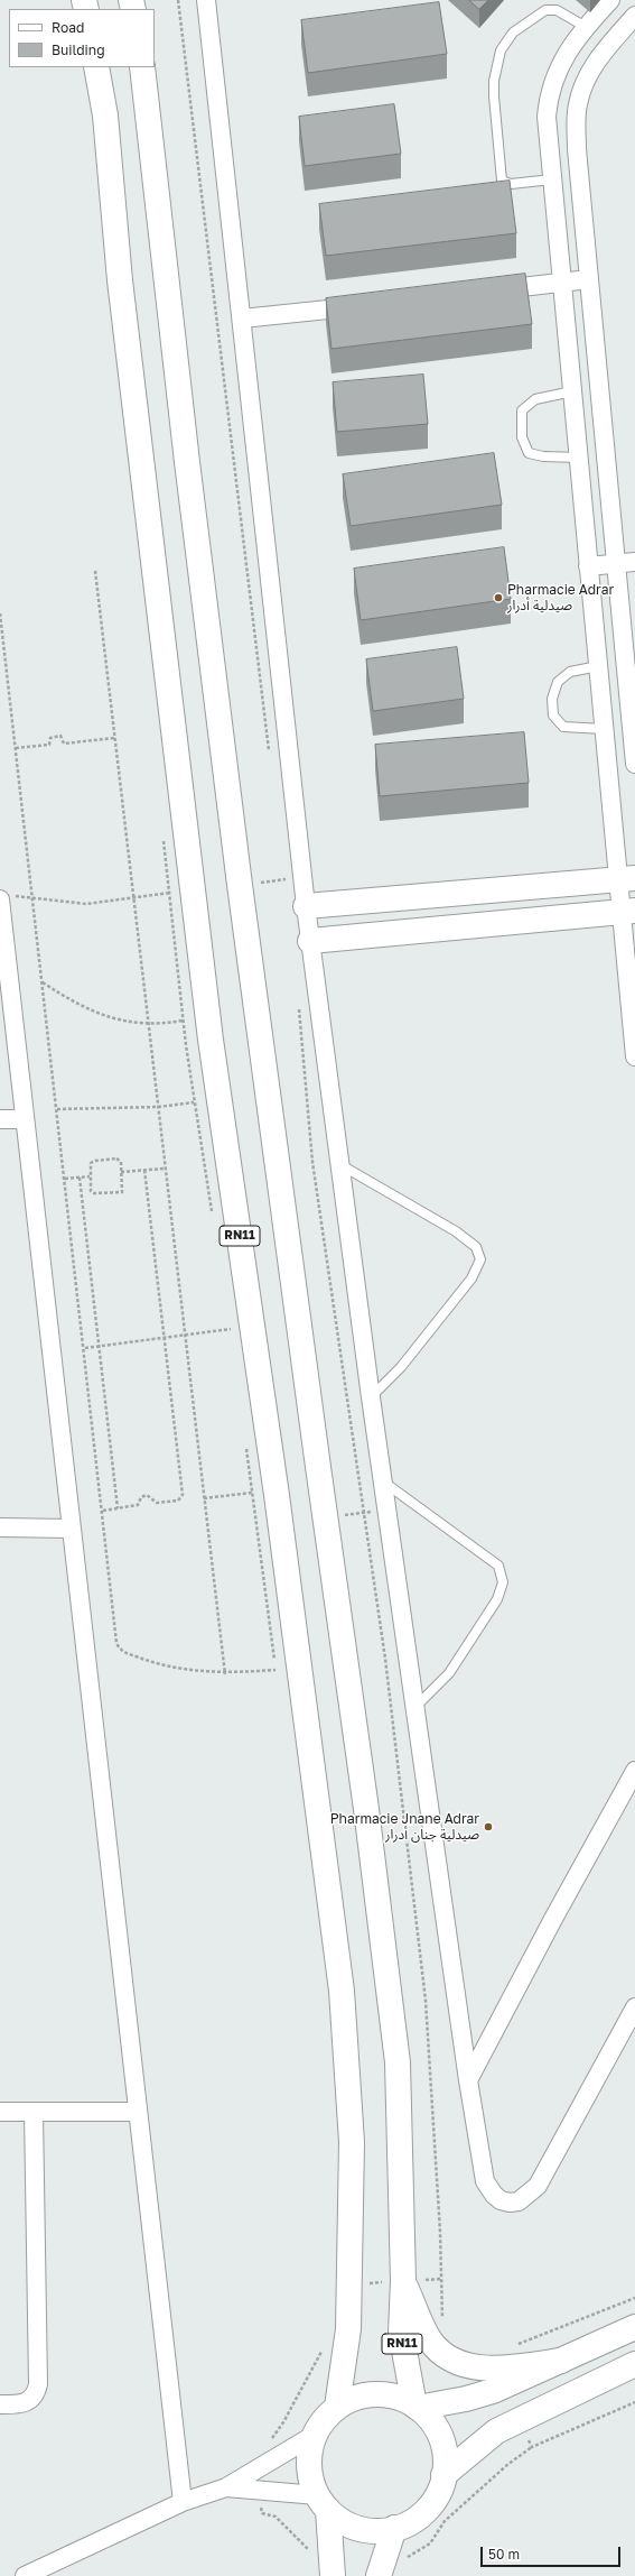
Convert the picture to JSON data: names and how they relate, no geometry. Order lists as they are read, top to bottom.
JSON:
{
  "streets": {
    "main road": ["RN11"]
  },
  "places": ["Pharmacie Adrar صيدلية أدرار", "Pharmacie Jnane Adrar صيدلية جنان أدرار"],
  "legend": ["Road", "Building"],
  "scale_bar": "50 m"
}
